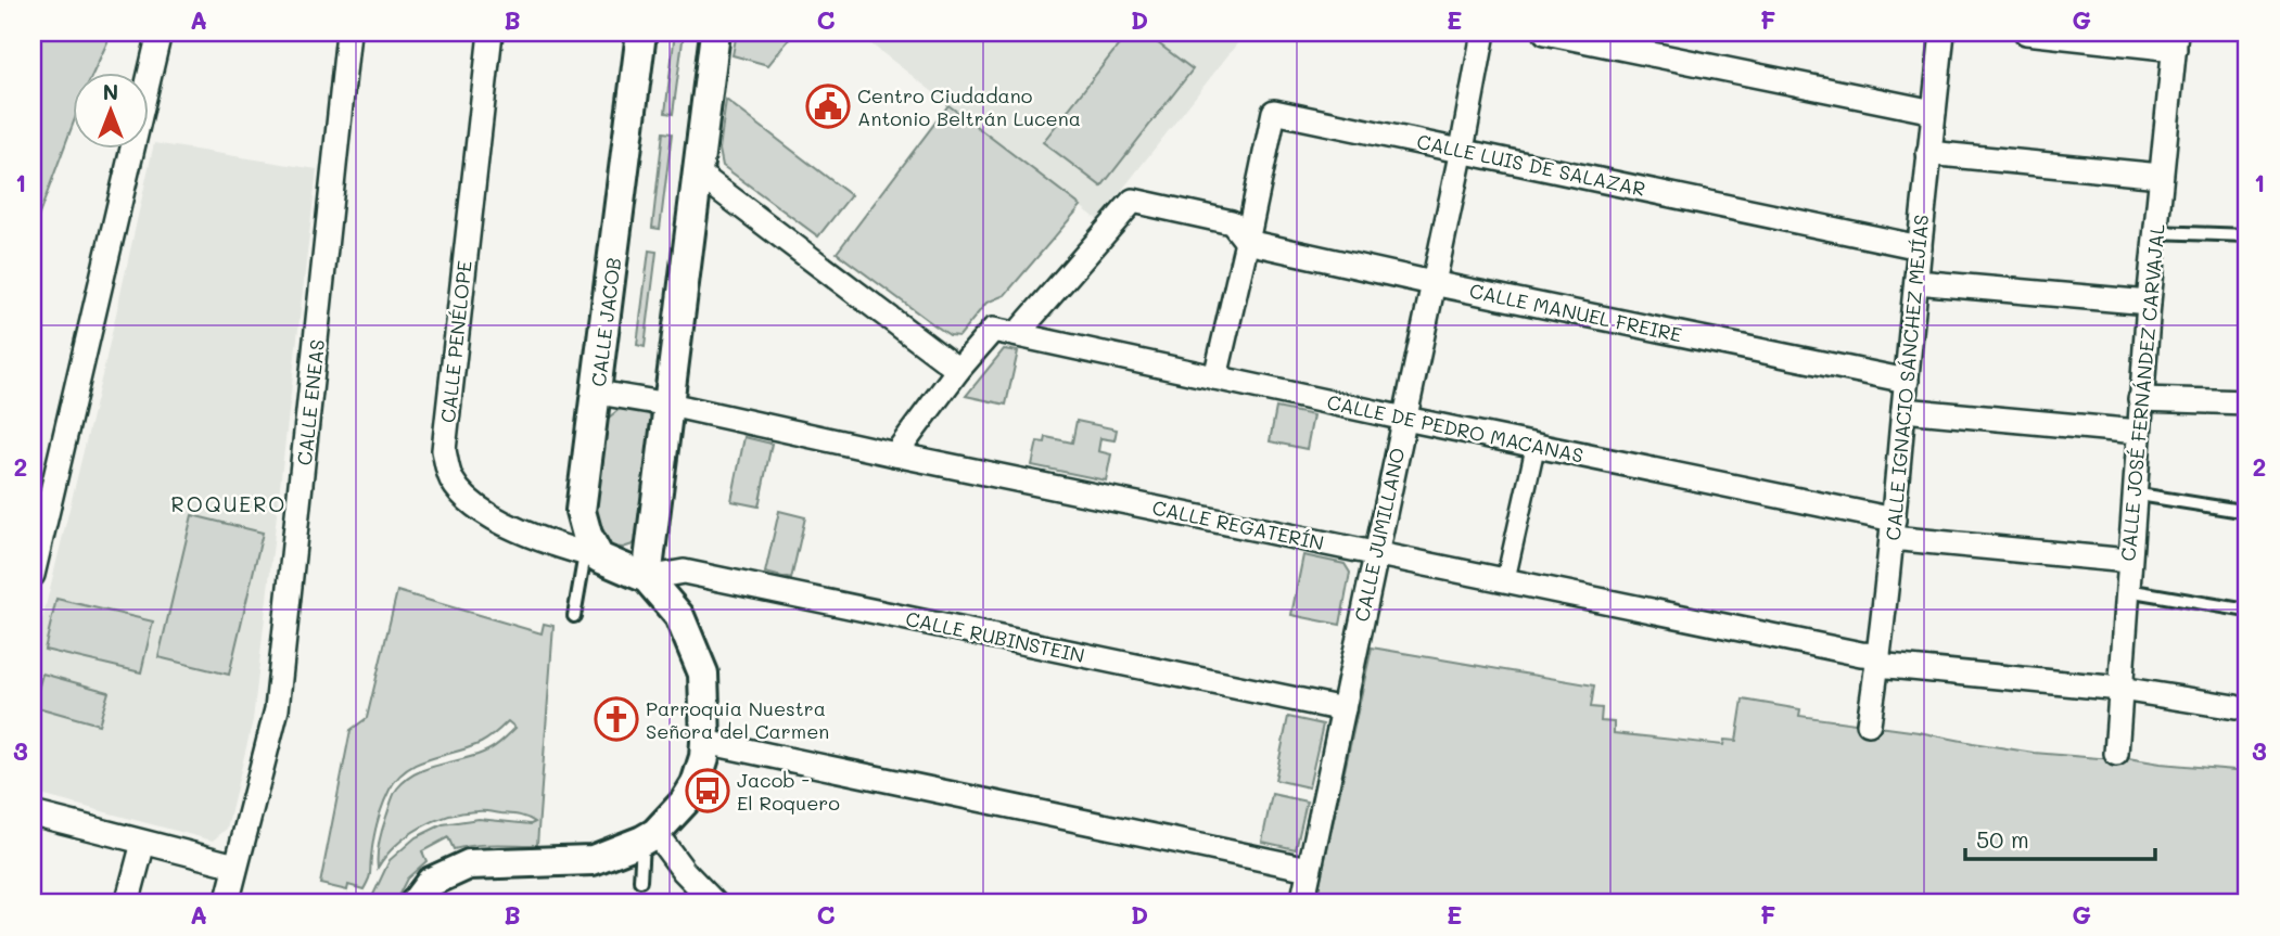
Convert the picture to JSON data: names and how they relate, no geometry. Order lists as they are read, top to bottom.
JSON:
{
  "streets": {
    "street": [
      "CALLE LUIS DE SALAZAR",
      "CALLE MANUEL FREIRE",
      "CALLE JACOB",
      "CALLE PENÉLOPE",
      "CALLE IGNACIO SÁNCHEZ MEJÍAS",
      "CALLE JOSÉ FERNÁNDEZ CARVAJAL",
      "CALLE ENEAS",
      "CALLE DE PEDRO MACANAS",
      "CALLE REGATERÍN",
      "CALLE JUMILLANO",
      "CALLE RUBINSTEIN"
    ]
  },
  "crossings": [
    ["CALLE LUIS DE SALAZAR", "CALLE MANUEL FREIRE"],
    ["CALLE LUIS DE SALAZAR", "CALLE IGNACIO SÁNCHEZ MEJÍAS"],
    ["CALLE LUIS DE SALAZAR", "CALLE JUMILLANO"],
    ["CALLE MANUEL FREIRE", "CALLE IGNACIO SÁNCHEZ MEJÍAS"],
    ["CALLE MANUEL FREIRE", "CALLE DE PEDRO MACANAS"],
    ["CALLE MANUEL FREIRE", "CALLE JUMILLANO"],
    ["CALLE JACOB", "CALLE PENÉLOPE"],
    ["CALLE JACOB", "CALLE REGATERÍN"],
    ["CALLE IGNACIO SÁNCHEZ MEJÍAS", "CALLE DE PEDRO MACANAS"],
    ["CALLE IGNACIO SÁNCHEZ MEJÍAS", "CALLE REGATERÍN"],
    ["CALLE JOSÉ FERNÁNDEZ CARVAJAL", "CALLE DE PEDRO MACANAS"],
    ["CALLE JOSÉ FERNÁNDEZ CARVAJAL", "CALLE REGATERÍN"],
    ["CALLE DE PEDRO MACANAS", "CALLE JUMILLANO"],
    ["CALLE REGATERÍN", "CALLE JUMILLANO"],
    ["CALLE JUMILLANO", "CALLE RUBINSTEIN"]
  ],
  "districts": ["ROQUERO"],
  "places": {
    "public building": ["Centro Ciudadano Antonio Beltrán Lucena"],
    "church": ["Parroquia Nuestra Señora del Carmen"],
    "bus stop": ["Jacob - El Roquero"]
  },
  "scale_bar": "50 m",
  "north": "top",
  "grid": {
    "columns": [
      "A",
      "B",
      "C",
      "D",
      "E",
      "F",
      "G"
    ],
    "rows": ["1", "2", "3"]
  }
}
